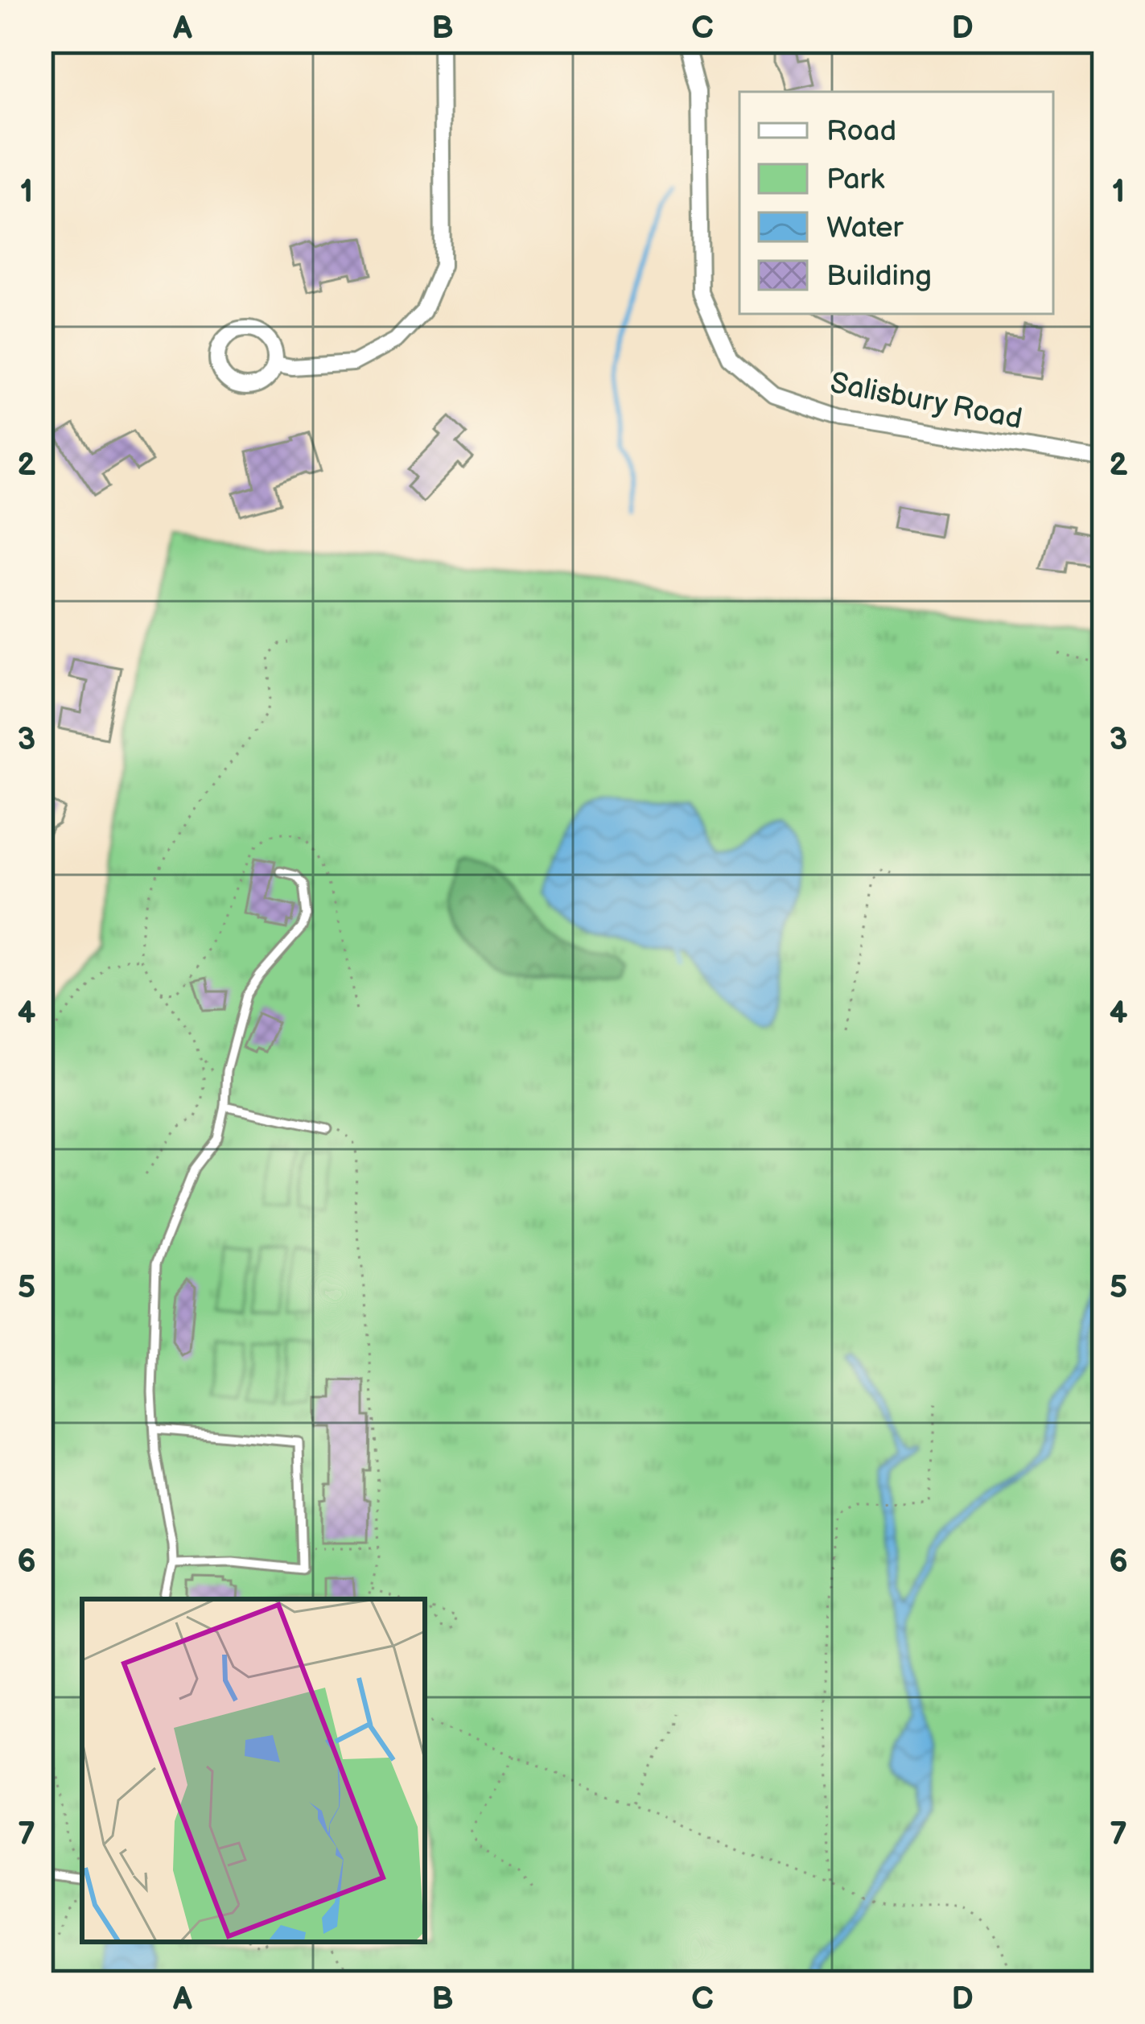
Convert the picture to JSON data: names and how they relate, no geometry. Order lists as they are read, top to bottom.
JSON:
{
  "streets": {
    "street": ["Salisbury Road"]
  },
  "legend": [
    "Road",
    "Park",
    "Water",
    "Building"
  ],
  "grid": {
    "columns": [
      "A",
      "B",
      "C",
      "D"
    ],
    "rows": [
      "1",
      "2",
      "3",
      "4",
      "5",
      "6",
      "7"
    ]
  }
}
